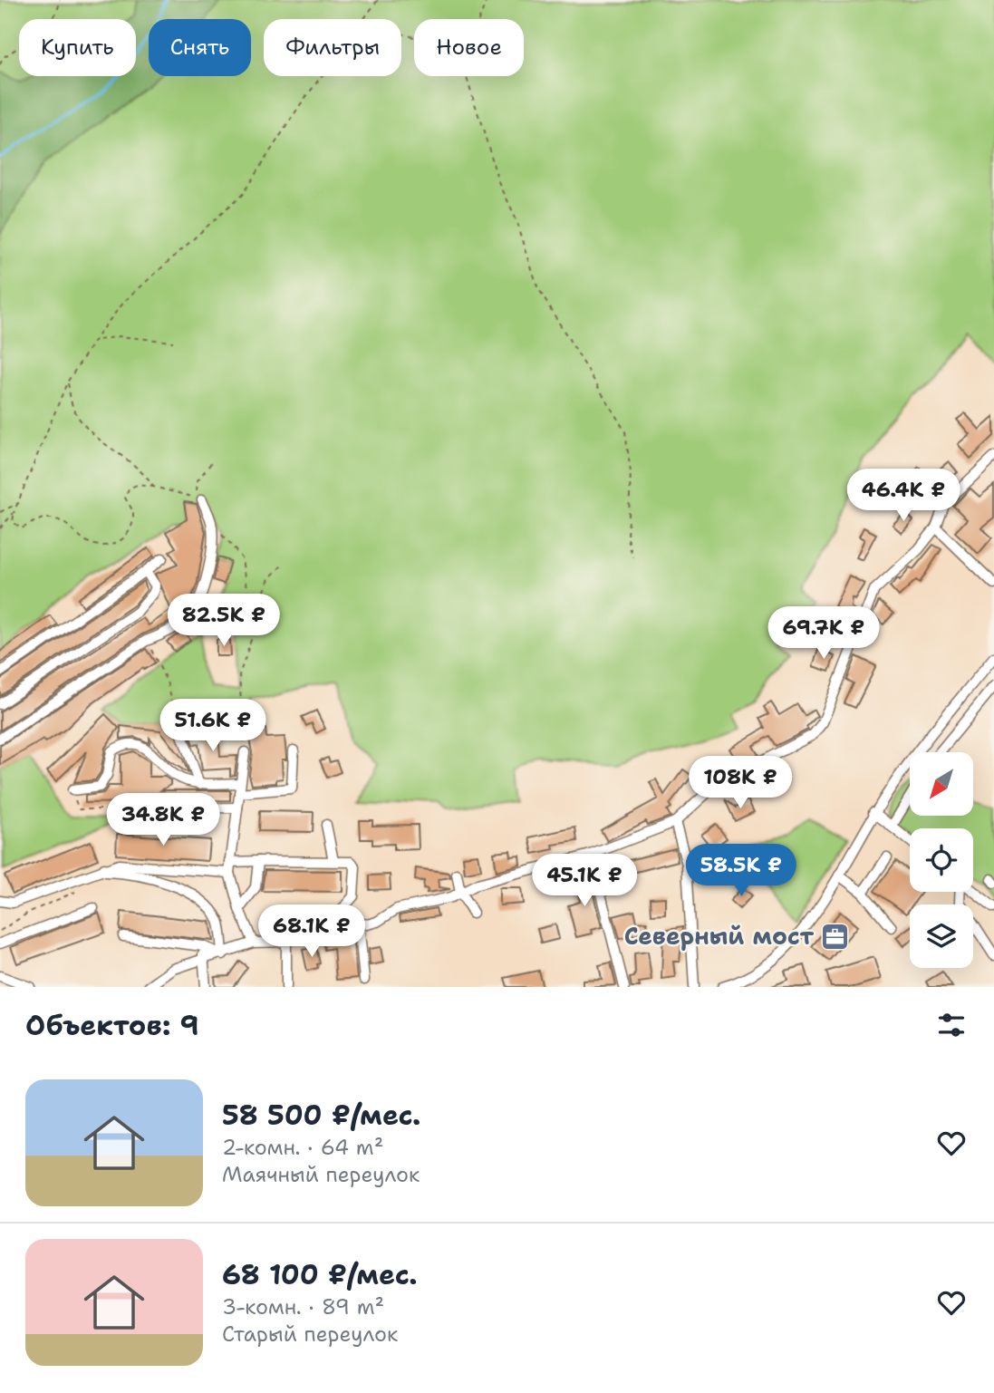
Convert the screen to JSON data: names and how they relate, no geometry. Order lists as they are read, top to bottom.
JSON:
{
  "places": {
    "office": ["Северный мост"]
  },
  "north": "bottom left",
  "page": {
    "chip": [
      "Купить",
      "Снять",
      "Фильтры",
      "Новое"
    ],
    "price": [
      "46.4K ₽",
      "82.5K ₽",
      "69.7K ₽",
      "51.6K ₽",
      "108K ₽",
      "34.8K ₽",
      "58.5K ₽",
      "45.1K ₽",
      "68.1K ₽"
    ],
    "heading": "Объектов: 9",
    "list": [
      {
        "name": "58 500 ₽/мес.",
        "note": "2-комн. · 64 m² · Маячный переулок"
      },
      {
        "name": "68 100 ₽/мес.",
        "note": "3-комн. · 89 m² · Старый переулок"
      }
    ]
  }
}
